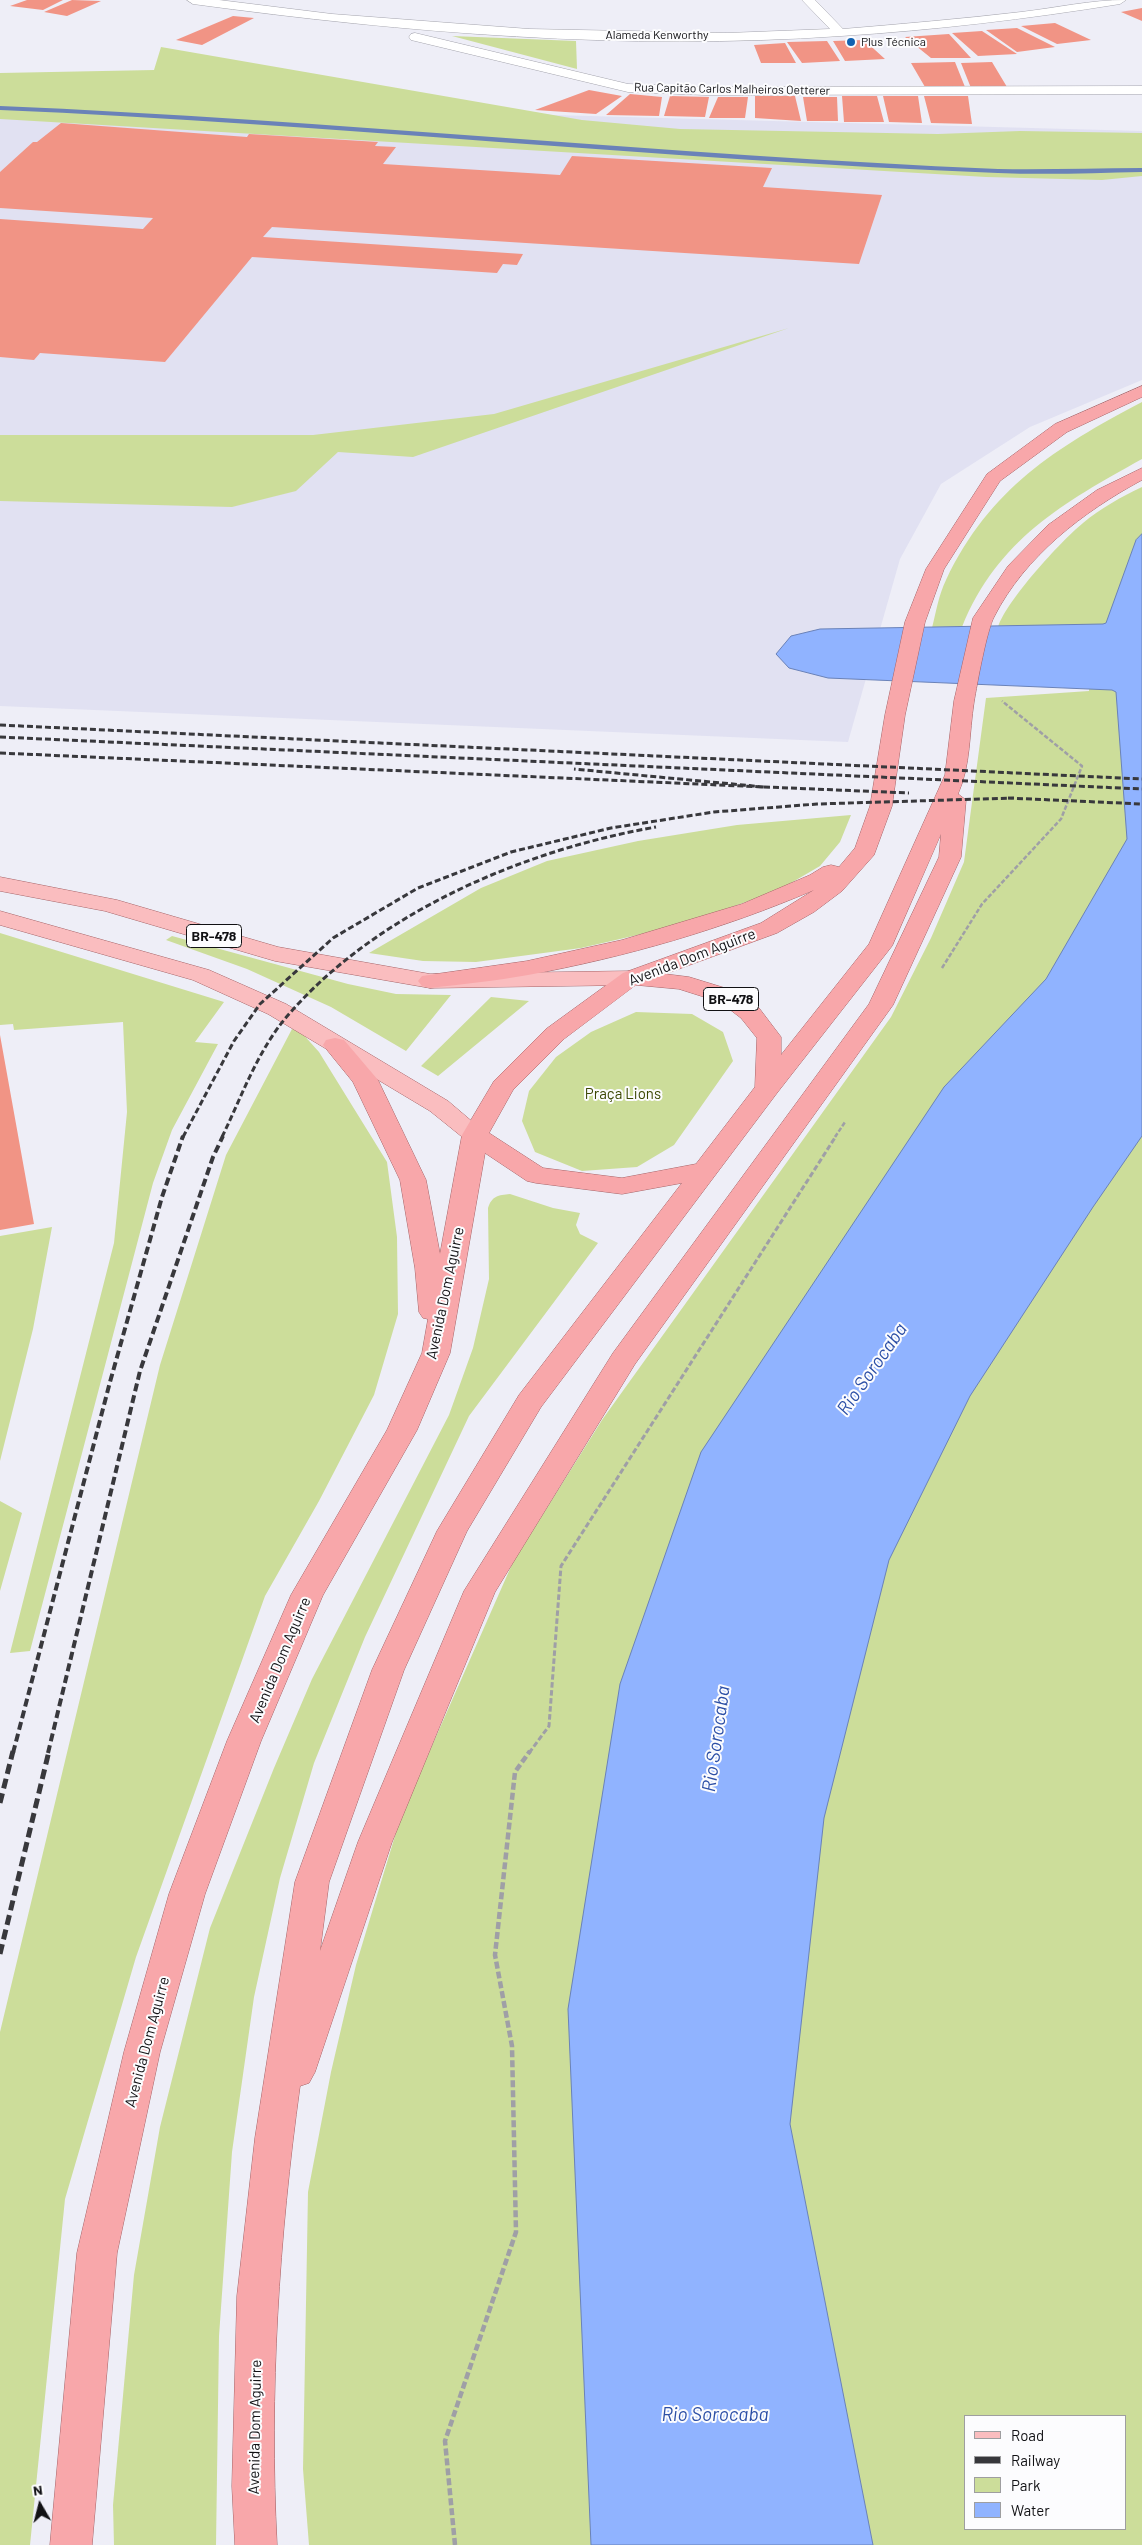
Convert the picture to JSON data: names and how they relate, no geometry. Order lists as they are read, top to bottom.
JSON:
{
  "streets": {
    "highway": ["BR-478", "Avenida Dom Aguirre"],
    "street": ["Alameda Kenworthy", "Rua Capitão Carlos Malheiros Oetterer"]
  },
  "crossings": [
    ["Alameda Kenworthy", "Rua Capitão Carlos Malheiros Oetterer"],
    ["BR-478", "Avenida Dom Aguirre"]
  ],
  "water": ["Rio Sorocaba"],
  "parks": ["Praça Lions"],
  "places": ["Plus Técnica"],
  "legend": [
    "Road",
    "Railway",
    "Park",
    "Water"
  ],
  "north": "top"
}
